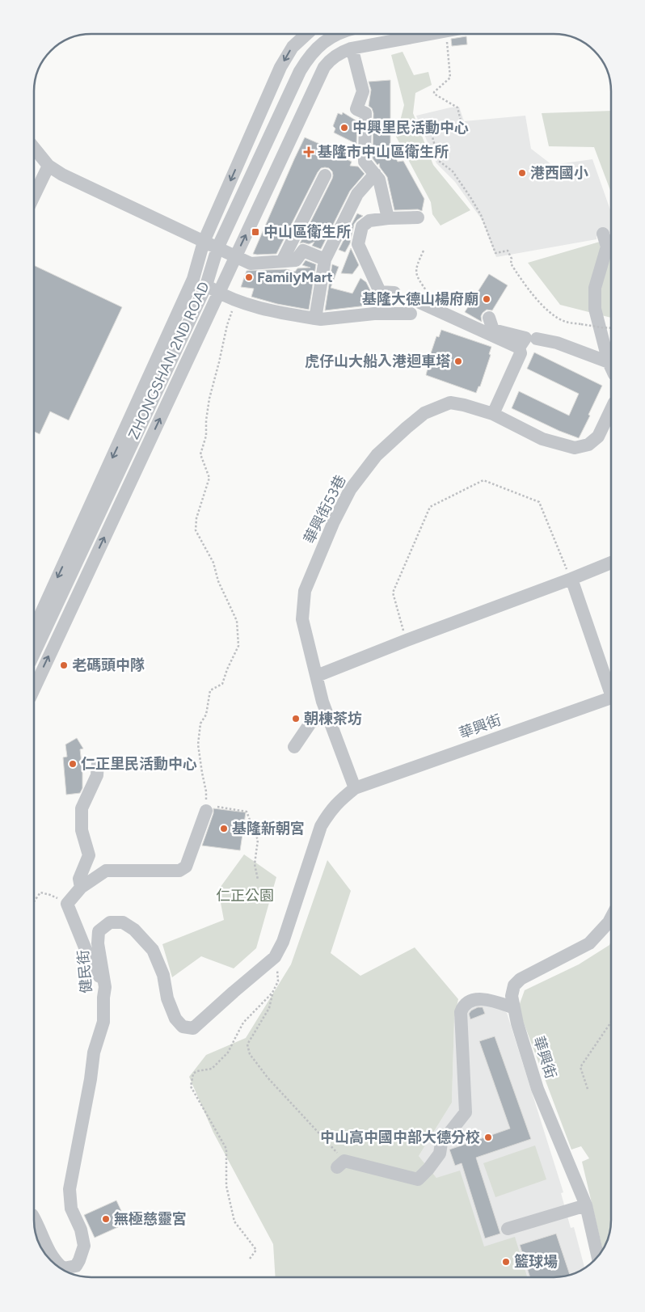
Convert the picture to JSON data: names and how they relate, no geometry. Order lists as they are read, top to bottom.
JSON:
{
  "streets": {
    "street": [
      "ZHONGSHAN 2ND ROAD",
      "華興街53巷",
      "華興街",
      "健民街"
    ]
  },
  "crossings": [
    ["華興街53巷", "華興街"],
    ["華興街53巷", "健民街"],
    ["華興街", "健民街"]
  ],
  "parks": ["仁正公園"],
  "places": {
    "other": [
      "中興里民活動中心",
      "港西國小",
      "FamilyMart",
      "基隆大德山楊府廟",
      "虎仔山大船入港迴車塔",
      "老碼頭中隊",
      "朝棟茶坊",
      "仁正里民活動中心",
      "基隆新朝宮",
      "中山高中國中部大德分校",
      "無極慈靈宮",
      "籃球場"
    ],
    "health": ["基隆市中山區衛生所"],
    "transit": ["中山區衛生所"]
  }
}
